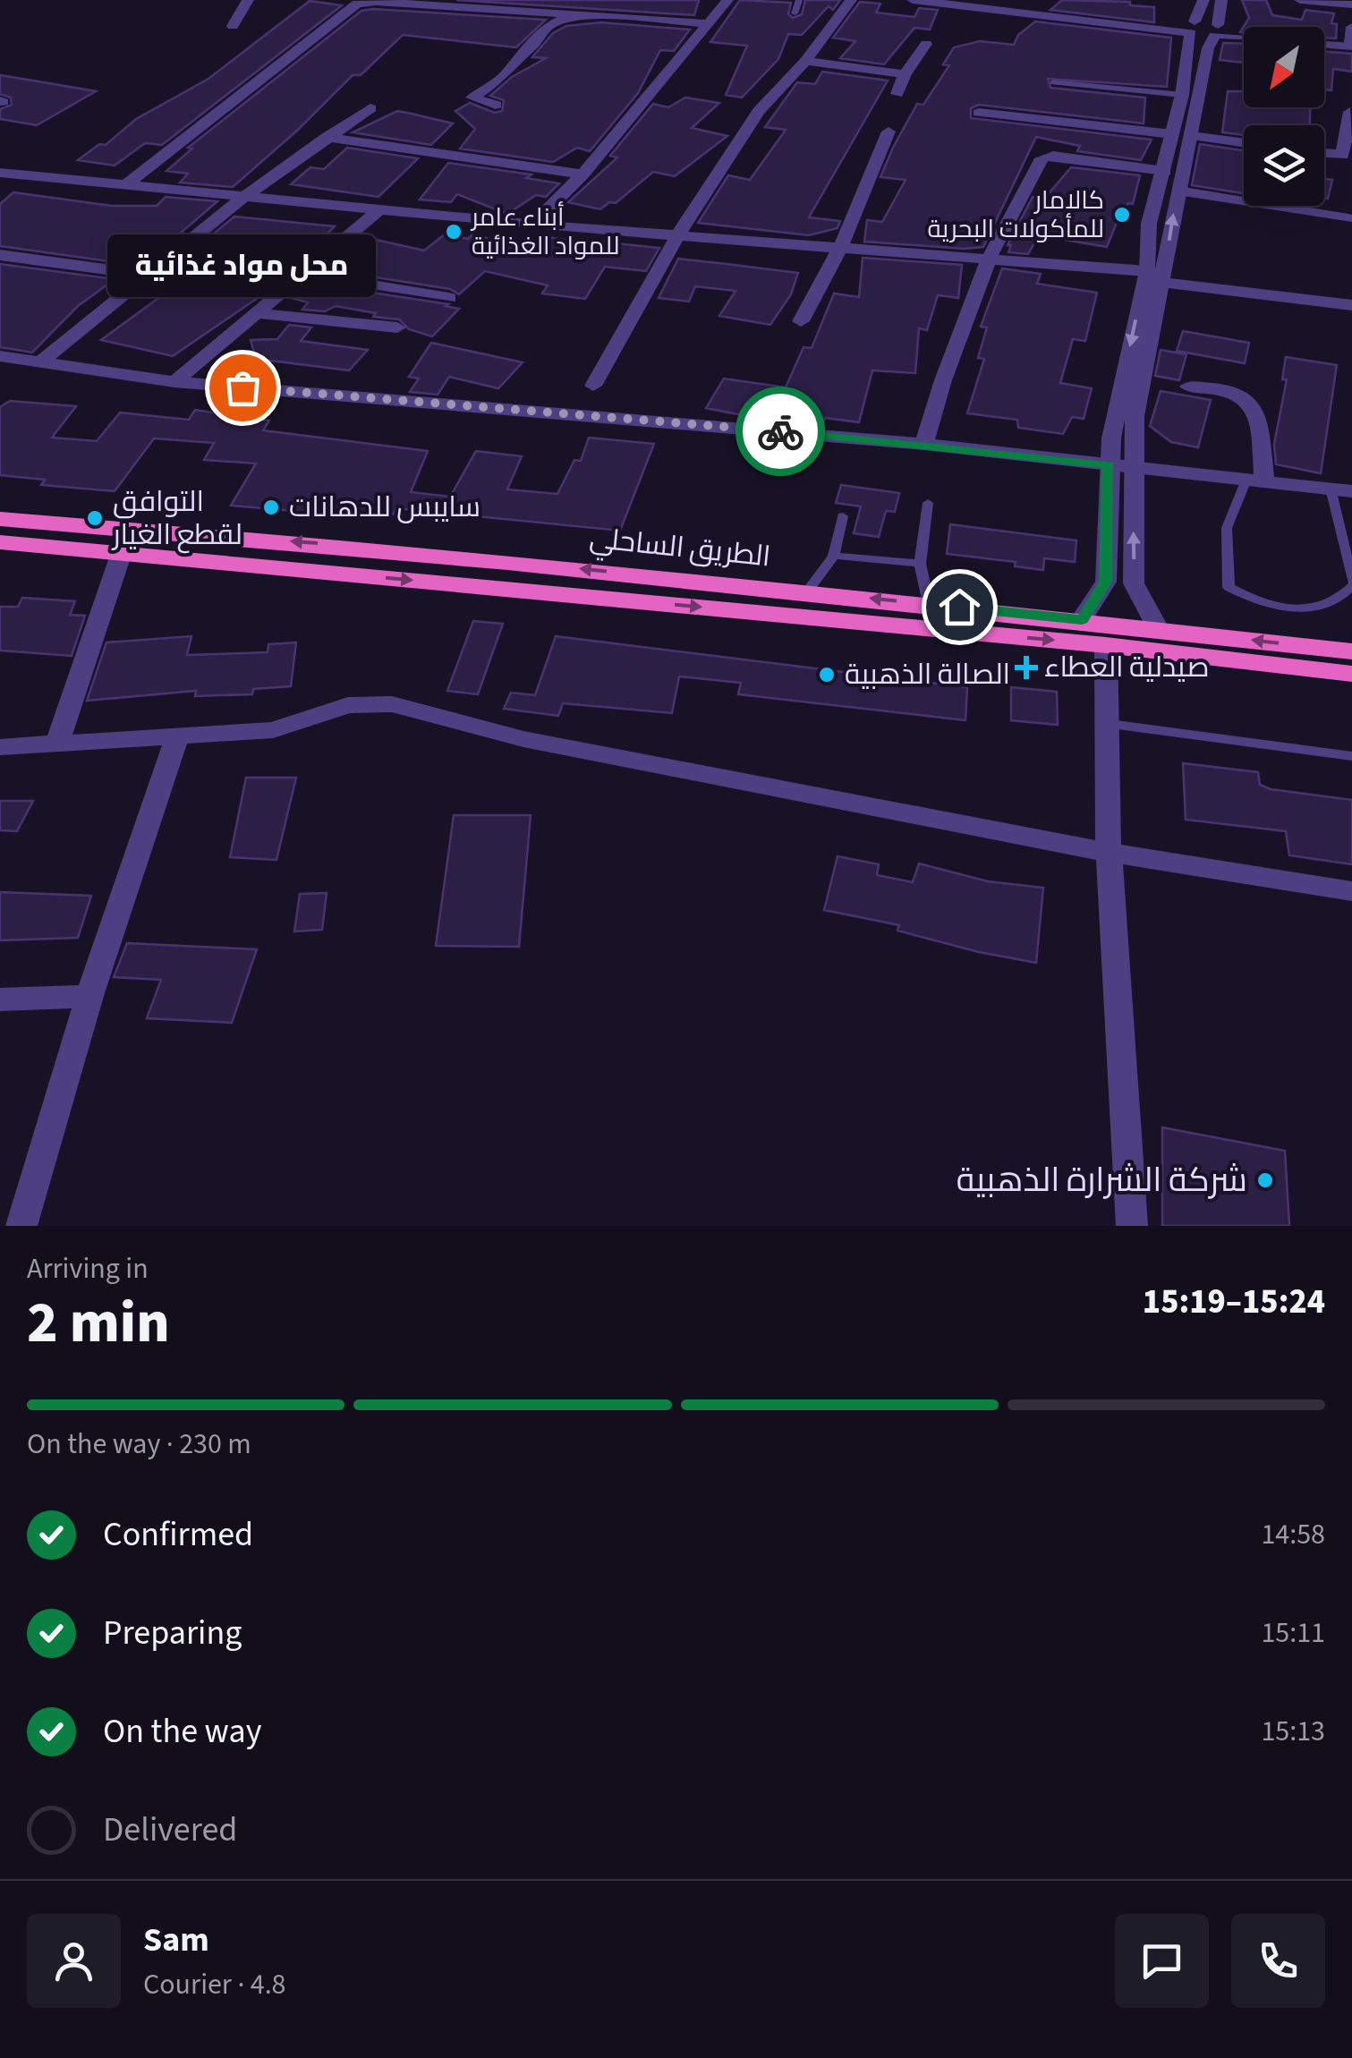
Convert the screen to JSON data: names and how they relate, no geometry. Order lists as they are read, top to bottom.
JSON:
{
  "streets": {
    "highway": ["الطريق الساحلي"]
  },
  "places": {
    "other": [
      "كالامار للمأكولات البحرية",
      "أبناء عامر للمواد الغذائية",
      "محل مواد غذائية",
      "سايبس للدهانات",
      "التوافق لقطع الغيار",
      "الصالة الذهبية",
      "شركة الشرارة الذهبية"
    ],
    "health": ["صيدلية العطاء"]
  },
  "north": "bottom left",
  "page": {
    "bubble": "محل مواد غذائية",
    "heading": ["2 min", "Arriving in", "15:19–15:24"],
    "panel": ["Sam", "Courier · 4.8"],
    "bar": "On the way · 230 m",
    "list": [
      ["Confirmed", "14:58"],
      ["Preparing", "15:11"],
      ["On the way", "15:13"],
      "Delivered"
    ]
  }
}
